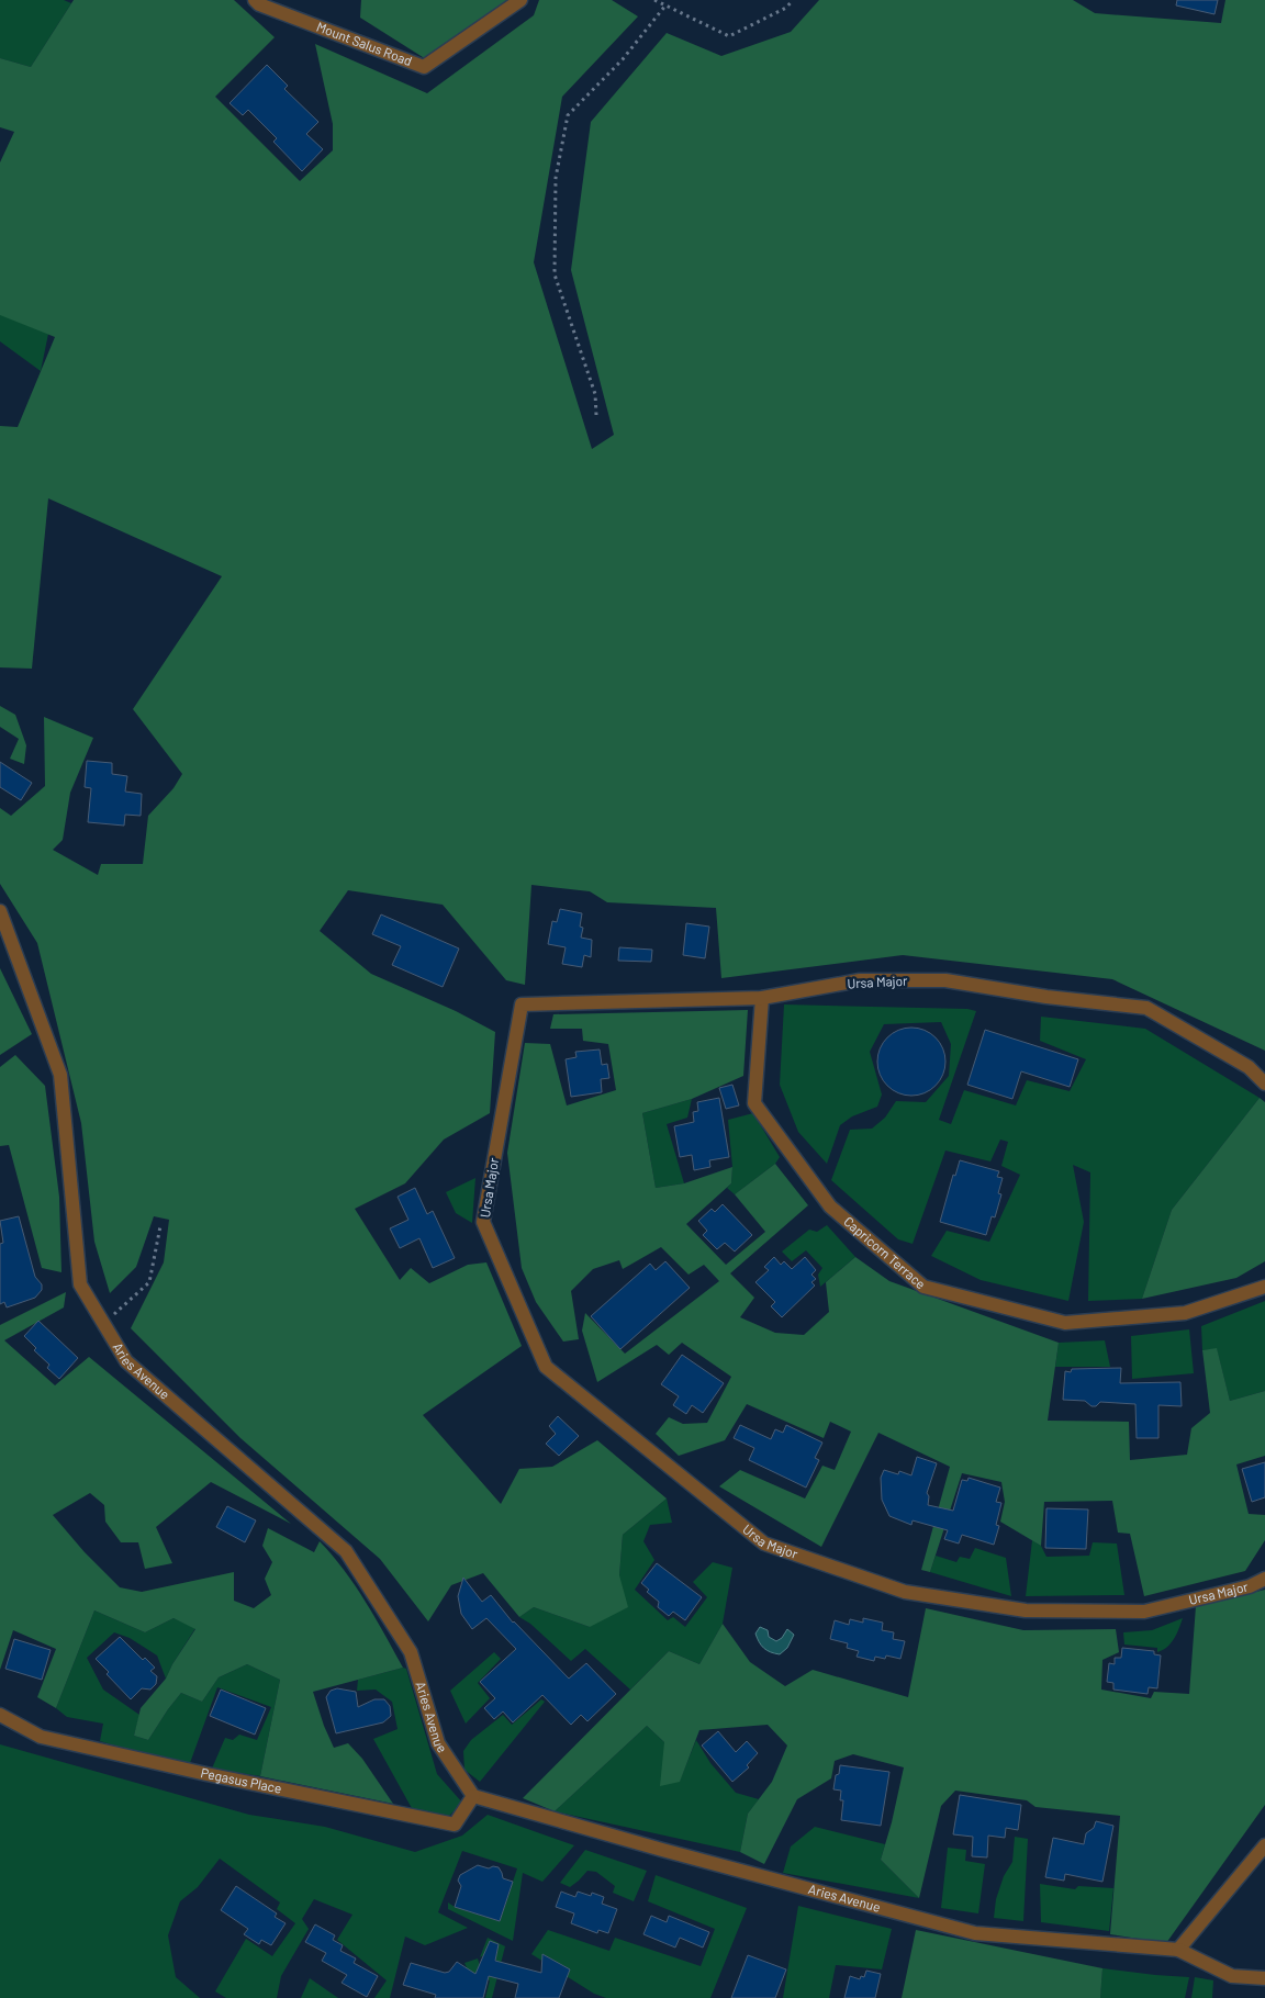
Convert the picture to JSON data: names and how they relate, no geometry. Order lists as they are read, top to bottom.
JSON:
{
  "streets": {
    "street": [
      "Mount Salus Road",
      "Ursa Major",
      "Capricorn Terrace",
      "Aries Avenue",
      "Pegasus Place"
    ]
  },
  "crossings": [
    ["Ursa Major", "Capricorn Terrace"],
    ["Aries Avenue", "Pegasus Place"]
  ]
}
